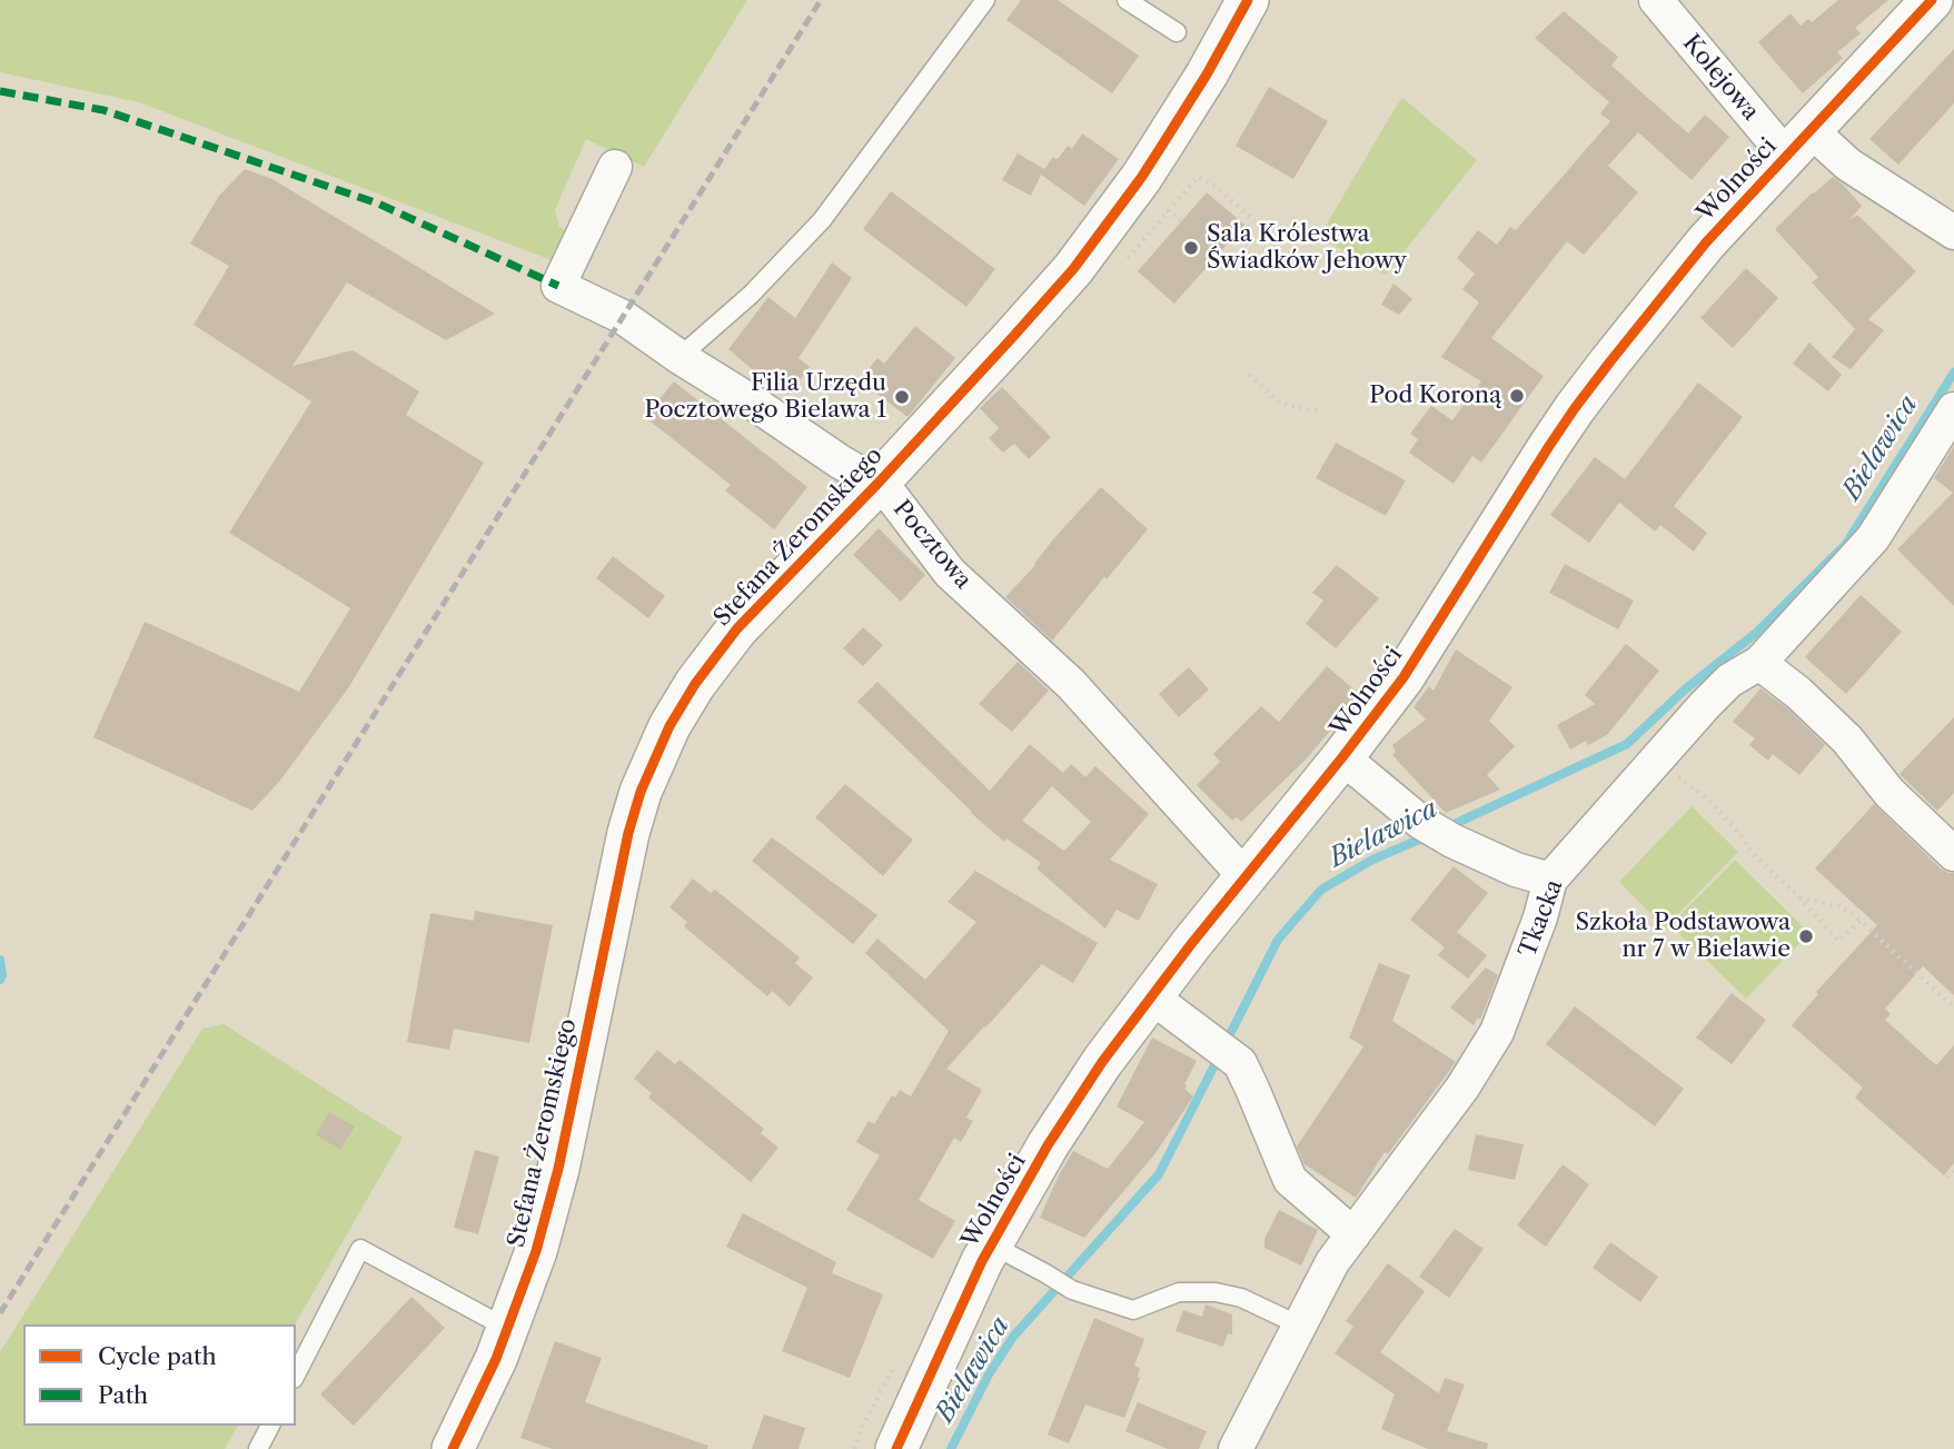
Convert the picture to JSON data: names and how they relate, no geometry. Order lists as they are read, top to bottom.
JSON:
{
  "streets": {
    "street": [
      "Kolejowa",
      "Wolności",
      "Stefana Żeromskiego",
      "Pocztowa",
      "Tkacka"
    ]
  },
  "crossings": [
    ["Kolejowa", "Wolności"],
    ["Wolności", "Pocztowa"],
    ["Stefana Żeromskiego", "Pocztowa"]
  ],
  "water": ["Bielawica"],
  "places": [
    "Sala Królestwa Świadków Jehowy",
    "Pod Koroną",
    "Filia Urzędu Pocztowego Bielawa 1",
    "Szkoła Podstawowa nr 7 w Bielawie"
  ],
  "legend": ["Cycle path", "Path"]
}
